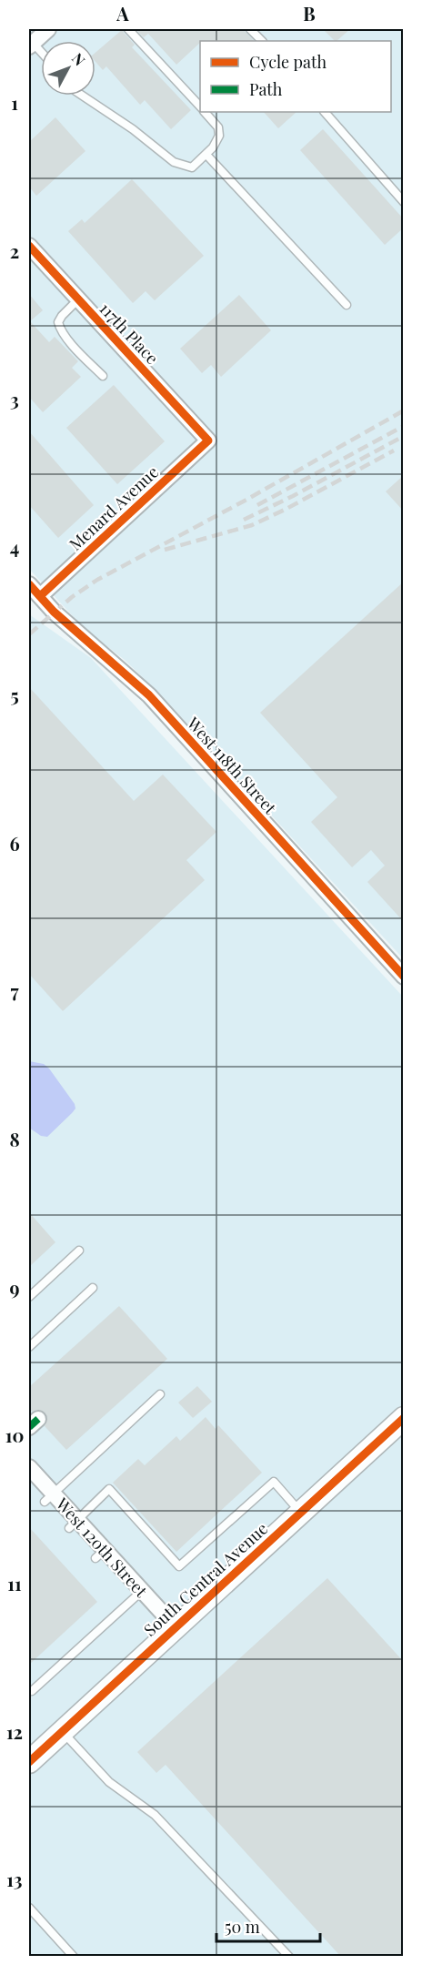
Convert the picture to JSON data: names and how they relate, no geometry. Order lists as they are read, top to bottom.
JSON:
{
  "streets": {
    "street": [
      "117th Place",
      "Menard Avenue",
      "West 118th Street",
      "West 120th Street",
      "South Central Avenue"
    ]
  },
  "crossings": [
    ["117th Place", "Menard Avenue"],
    ["Menard Avenue", "West 118th Street"],
    ["West 120th Street", "South Central Avenue"]
  ],
  "legend": ["Cycle path", "Path"],
  "scale_bar": "50 m",
  "north": "top right",
  "grid": {
    "columns": ["A", "B"],
    "rows": [
      "1",
      "2",
      "3",
      "4",
      "5",
      "6",
      "7",
      "8",
      "9",
      "10",
      "11",
      "12",
      "13"
    ]
  }
}
